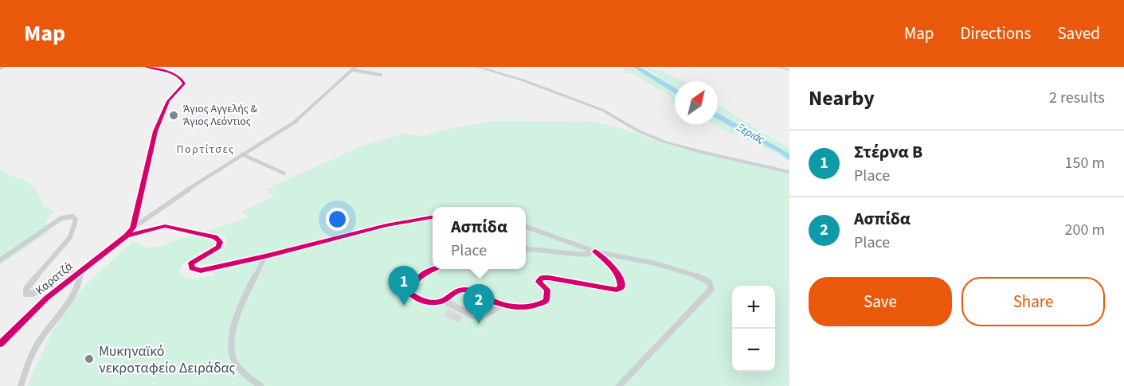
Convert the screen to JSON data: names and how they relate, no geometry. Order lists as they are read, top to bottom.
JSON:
{
  "streets": {
    "street": ["Καρατζά"]
  },
  "districts": ["Πορτίτσες"],
  "water": ["Ξεριάς"],
  "places": ["Άγιος Αγγελής & Άγιος Λεόντιος", "Μυκηναϊκό νεκροταφείο Δειράδας"],
  "north": "top right",
  "page": {
    "header": "Map",
    "nav": ["Map", "Directions", "Saved"],
    "heading": ["Nearby", "2 results"],
    "list": [
      {
        "mark": "1",
        "name": "Στέρνα Β",
        "note": "Place",
        "value": "150 m"
      },
      {
        "mark": "2",
        "name": "Ασπίδα",
        "note": "Place",
        "value": "200 m"
      }
    ],
    "popup": ["Ασπίδα", "Place"],
    "buttons": ["Save", "Share"],
    "pins": ["1", "2"],
    "map_buttons": ["+", "−"]
  }
}
